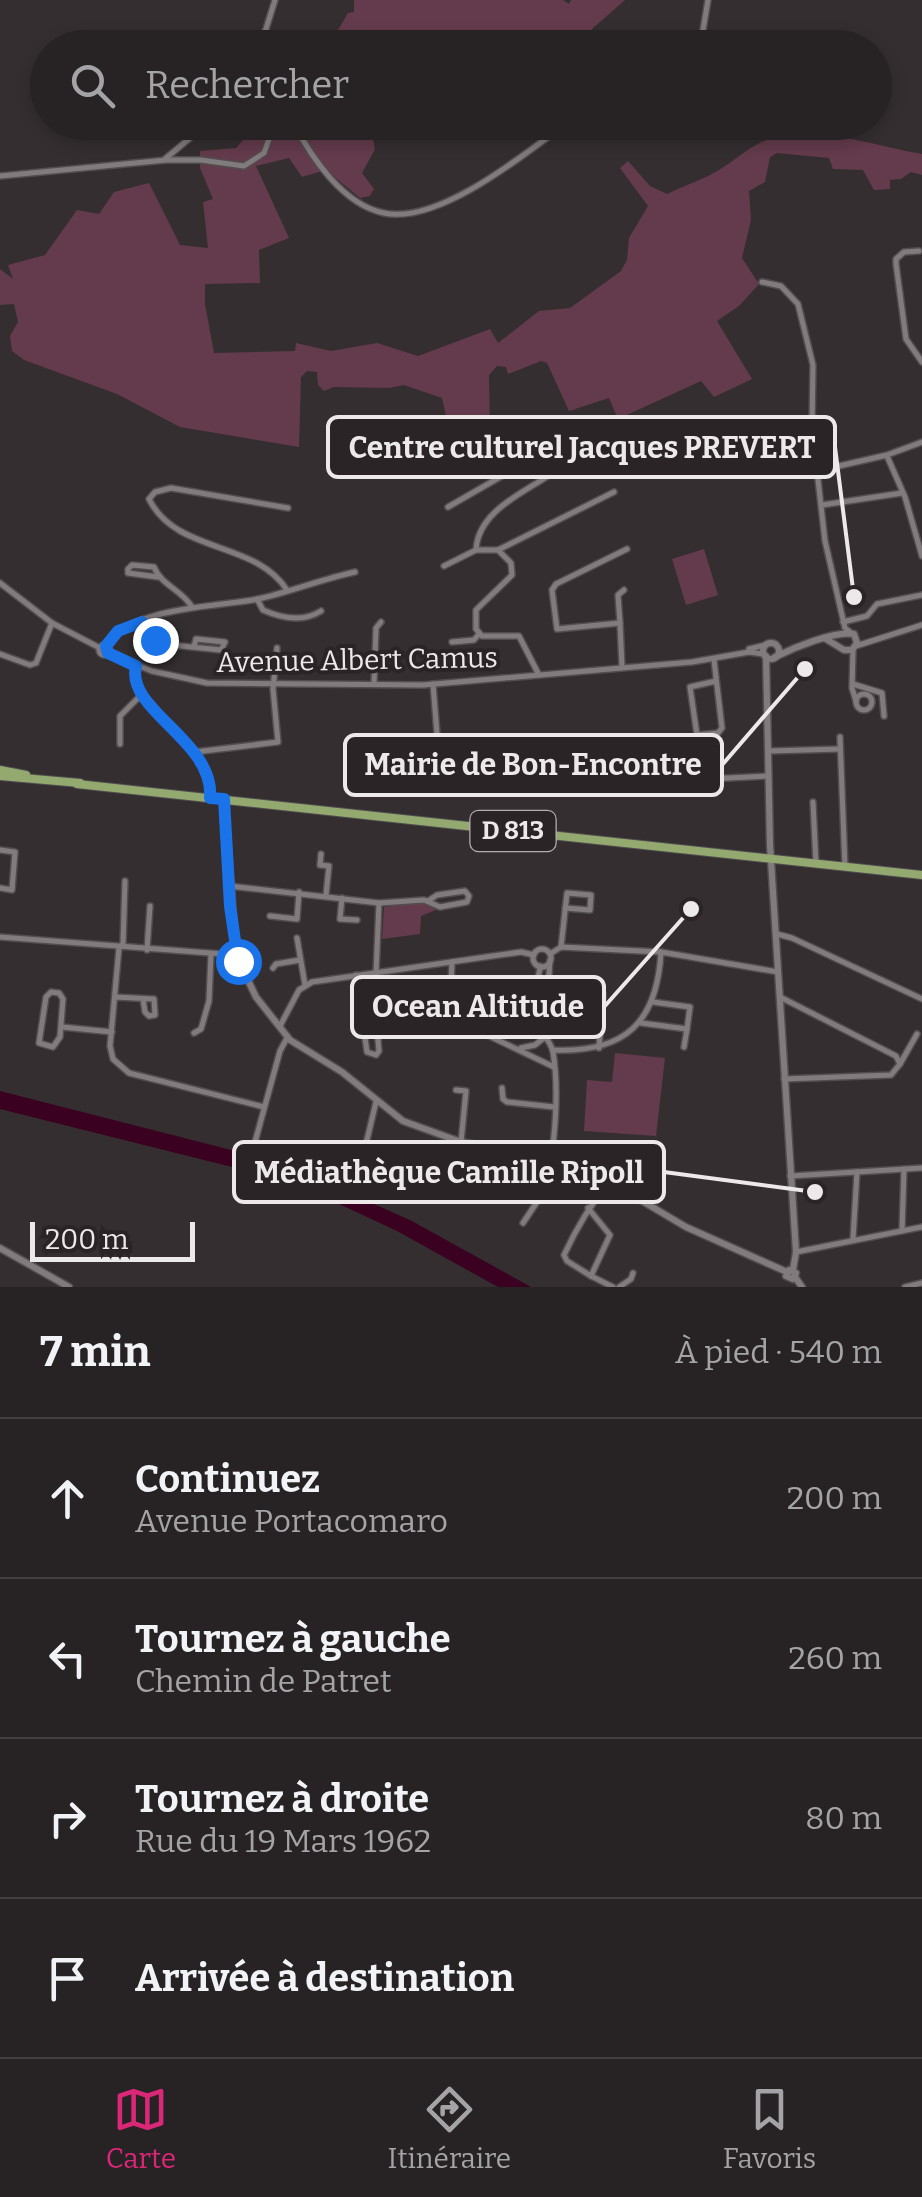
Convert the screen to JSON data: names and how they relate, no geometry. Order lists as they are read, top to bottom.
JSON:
{
  "streets": {
    "main road": ["D 813"],
    "street": ["Avenue Albert Camus"]
  },
  "places": [
    "Centre culturel Jacques PREVERT",
    "Mairie de Bon-Encontre",
    "Ocean Altitude",
    "Médiathèque Camille Ripoll"
  ],
  "scale_bar": "200 m",
  "page": {
    "search": "Rechercher",
    "scale": "200 m",
    "heading": ["7 min", "À pied · 540 m"],
    "list": [
      ["Continuez", "Avenue Portacomaro", "200 m"],
      ["Tournez à gauche", "Chemin de Patret", "260 m"],
      ["Tournez à droite", "Rue du 19 Mars 1962", "80 m"],
      "Arrivée à destination"
    ],
    "nav": ["Carte", "Itinéraire", "Favoris"]
  }
}
